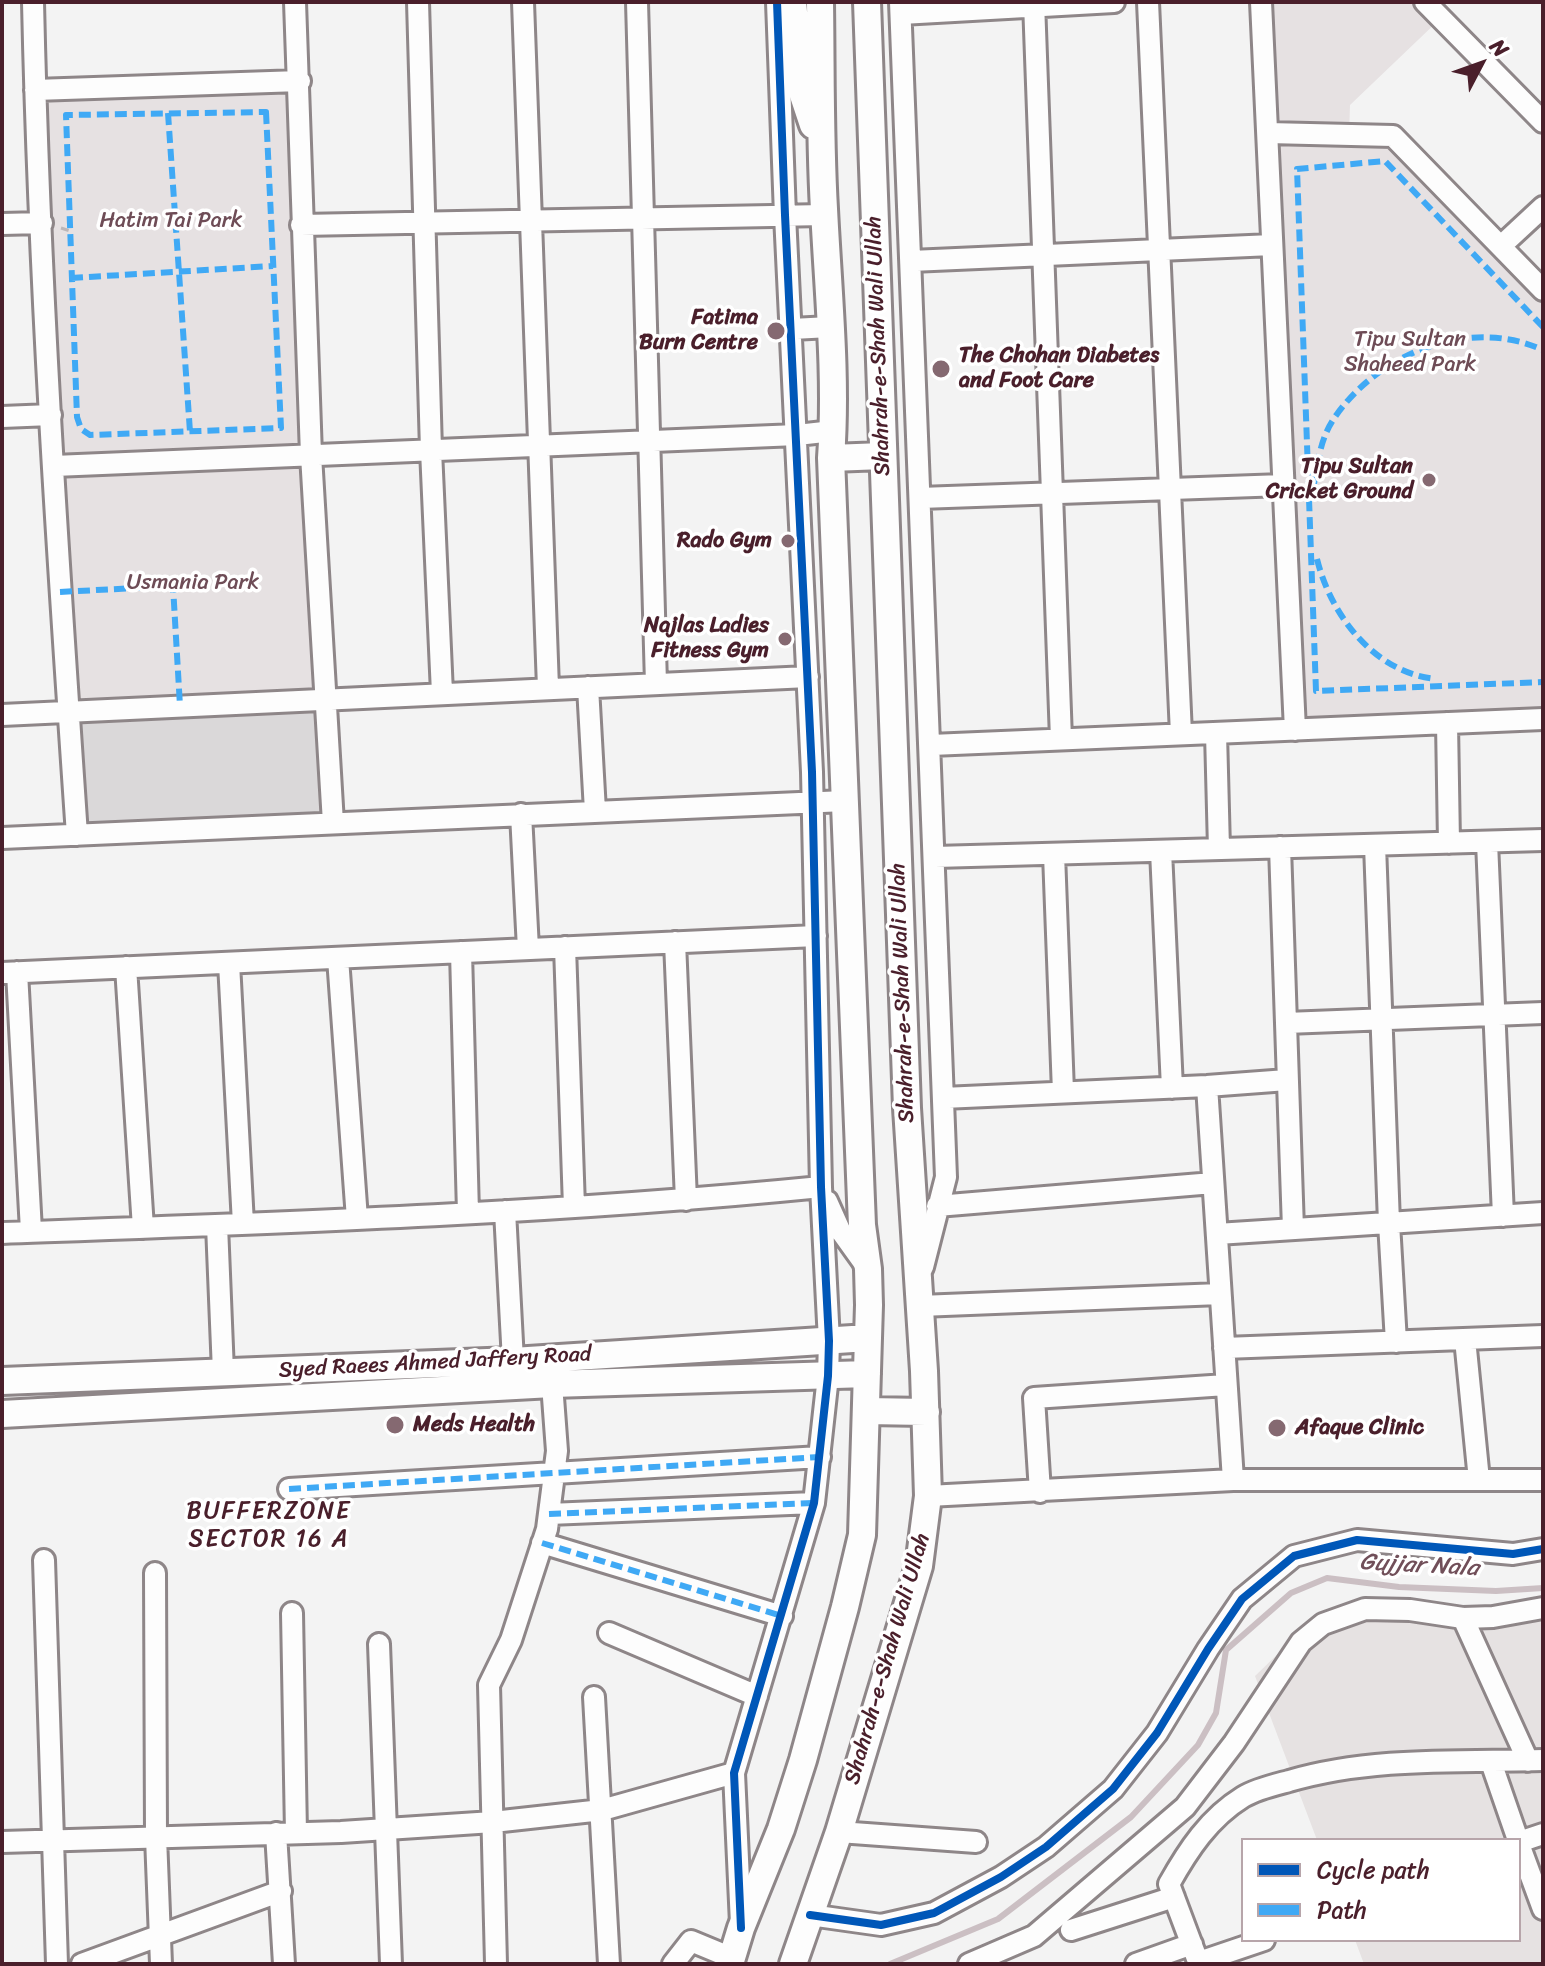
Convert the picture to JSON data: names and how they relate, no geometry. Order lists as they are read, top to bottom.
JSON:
{
  "streets": {
    "main road": ["Shahrah-e-Shah Wali Ullah", "Syed Raees Ahmed Jaffery Road"]
  },
  "districts": ["BUFFERZONE SECTOR 16 A"],
  "water": ["Gujjar Nala"],
  "parks": ["Hatim Tai Park", "Tipu Sultan Shaheed Park", "Usmania Park"],
  "places": [
    "Fatima Burn Centre",
    "The Chohan Diabetes and Foot Care",
    "Tipu Sultan Cricket Ground",
    "Rado Gym",
    "Najlas Ladies Fitness Gym",
    "Meds Health",
    "Afaque Clinic"
  ],
  "legend": ["Cycle path", "Path"],
  "north": "top right"
}
